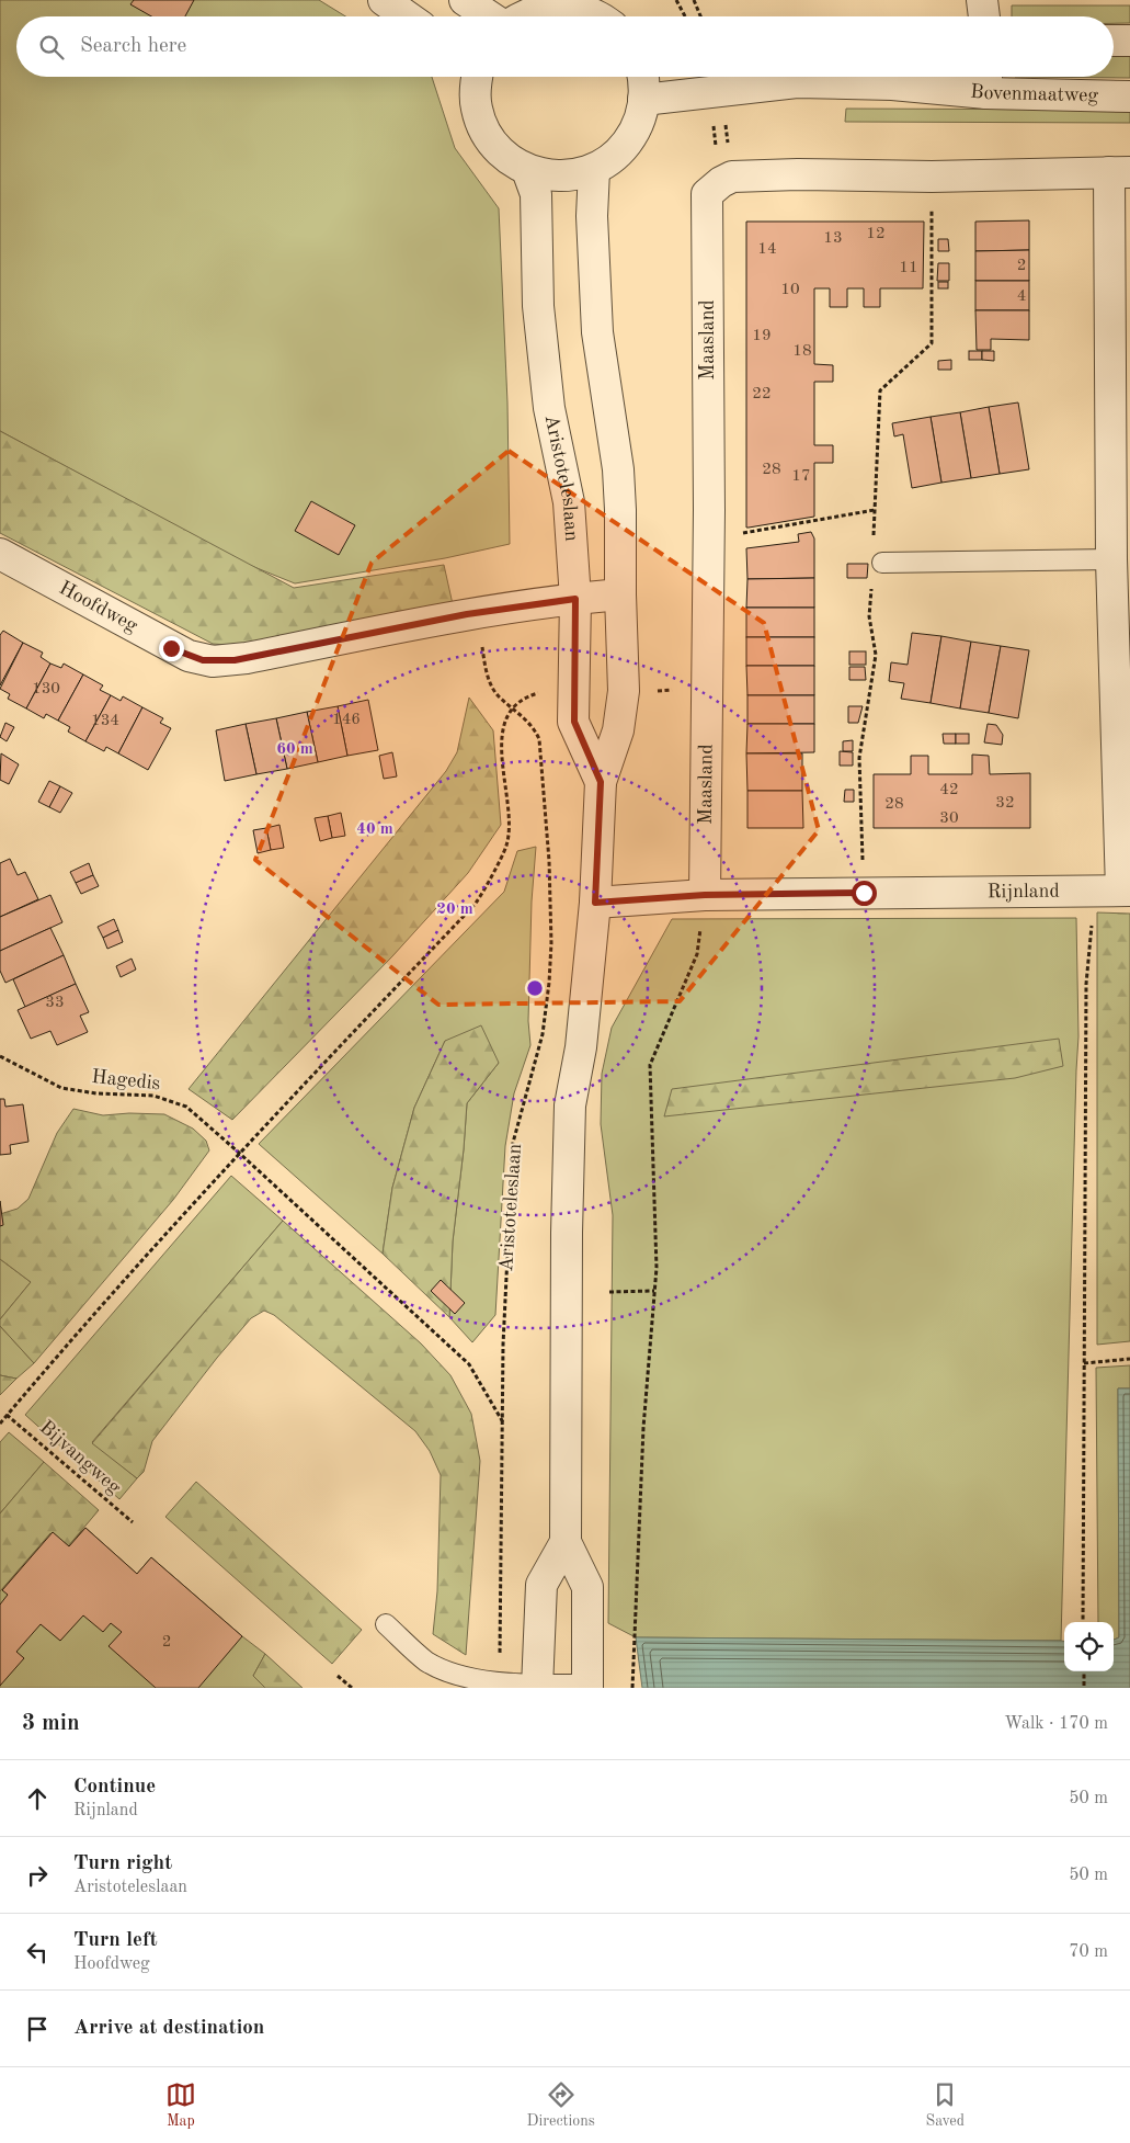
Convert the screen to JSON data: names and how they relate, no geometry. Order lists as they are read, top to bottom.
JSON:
{
  "streets": {
    "street": [
      "Bovenmaatweg",
      "Maasland",
      "Aristoteleslaan",
      "Hoofdweg",
      "Rijnland"
    ],
    "path": ["Hagedis", "Bijvangweg"]
  },
  "crossings": [
    ["Maasland", "Rijnland"],
    ["Aristoteleslaan", "Hoofdweg"],
    ["Aristoteleslaan", "Rijnland"],
    ["Aristoteleslaan", "Hagedis"]
  ],
  "house_numbers": [
    "12",
    "13",
    "14",
    "2",
    "11",
    "10",
    "4",
    "19",
    "18",
    "22",
    "28",
    "17",
    "130",
    "146",
    "134",
    "42",
    "32",
    "28",
    "30",
    "33",
    "2"
  ],
  "page": {
    "search": "Search here",
    "heading": ["3 min", "Walk · 170 m"],
    "list": [
      ["Continue", "Rijnland", "50 m"],
      ["Turn right", "Aristoteleslaan", "50 m"],
      ["Turn left", "Hoofdweg", "70 m"],
      "Arrive at destination"
    ],
    "nav": ["Map", "Directions", "Saved"]
  },
  "rings": ["60 m", "40 m", "20 m"]
}
